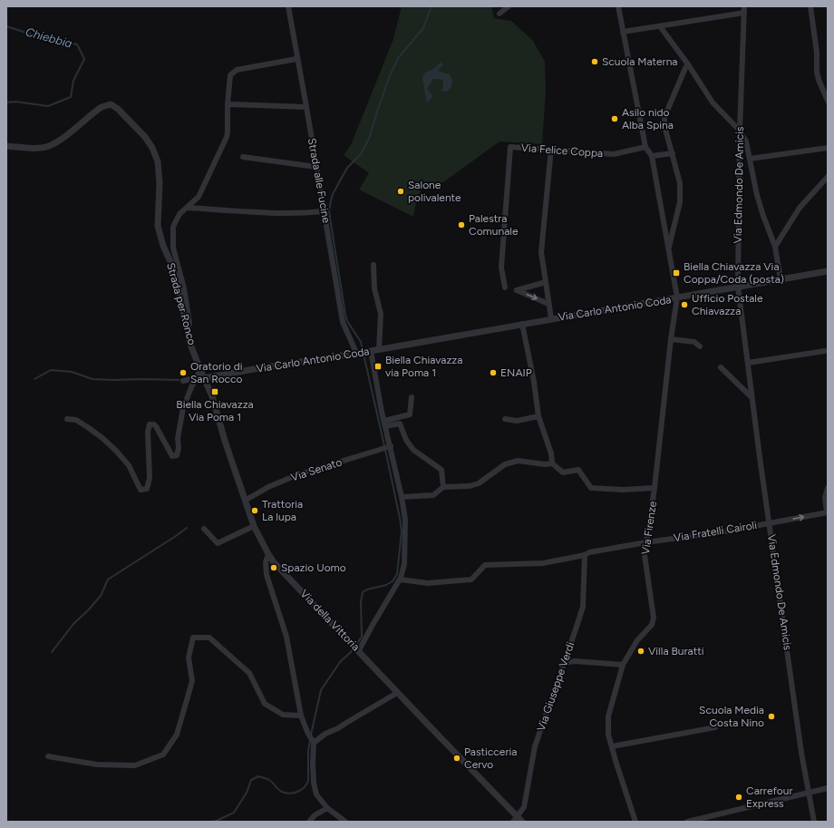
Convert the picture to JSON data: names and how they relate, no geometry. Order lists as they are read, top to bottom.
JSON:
{
  "streets": {
    "street": [
      "Via Felice Coppa",
      "Strada alle Fucine",
      "Via Edmondo De Amicis",
      "Strada per Ronco",
      "Via Carlo Antonio Coda",
      "Via Senato",
      "Via Firenze",
      "Via Fratelli Cairoli",
      "Via della Vittoria",
      "Via Giuseppe Verdi"
    ]
  },
  "crossings": [
    ["Via Felice Coppa", "Via Carlo Antonio Coda"],
    ["Strada alle Fucine", "Via Carlo Antonio Coda"],
    ["Via Edmondo De Amicis", "Via Carlo Antonio Coda"],
    ["Via Edmondo De Amicis", "Via Fratelli Cairoli"],
    ["Strada per Ronco", "Via Carlo Antonio Coda"],
    ["Strada per Ronco", "Via della Vittoria"],
    ["Via Carlo Antonio Coda", "Via Firenze"],
    ["Via Carlo Antonio Coda", "Via della Vittoria"],
    ["Via Senato", "Via della Vittoria"],
    ["Via Firenze", "Via Fratelli Cairoli"],
    ["Via della Vittoria", "Via Giuseppe Verdi"]
  ],
  "water": ["Chiebbia"],
  "places": {
    "other": [
      "Scuola Materna",
      "Asilo nido Alba Spina",
      "Salone polivalente",
      "Palestra Comunale",
      "Ufficio Postale Chiavazza",
      "Oratorio di San Rocco",
      "ENAIP",
      "Trattoria La lupa",
      "Spazio Uomo",
      "Villa Buratti",
      "Scuola Media Costa Nino",
      "Pasticceria Cervo",
      "Carrefour Express"
    ],
    "transit": ["Biella Chiavazza Via Coppa/Coda (posta)", "Biella Chiavazza via Poma 1", "Biella Chiavazza Via Poma 1"]
  }
}
